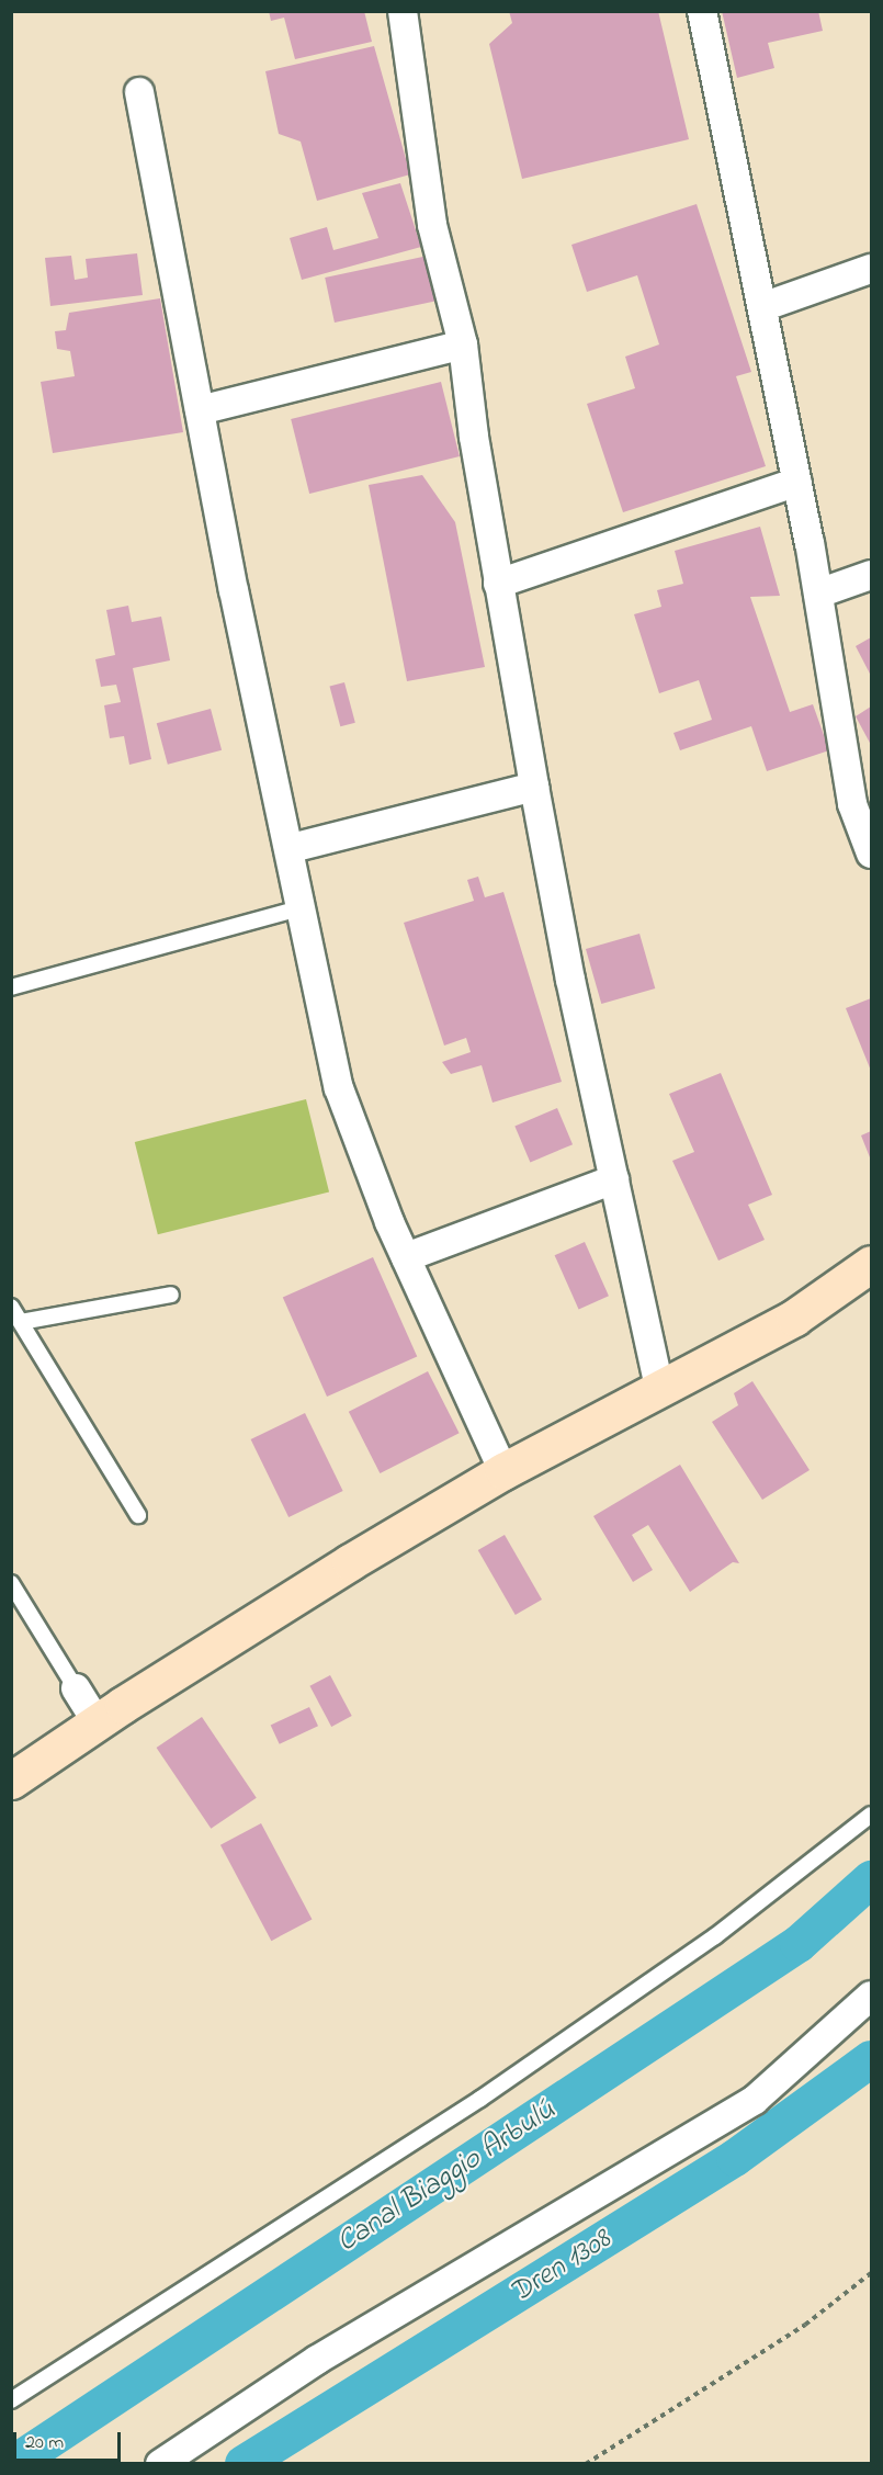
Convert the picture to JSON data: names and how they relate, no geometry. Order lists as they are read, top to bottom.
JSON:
{
  "water": ["Canal Biaggio Arbulú", "Dren 1308"],
  "scale_bar": "20 m"
}
